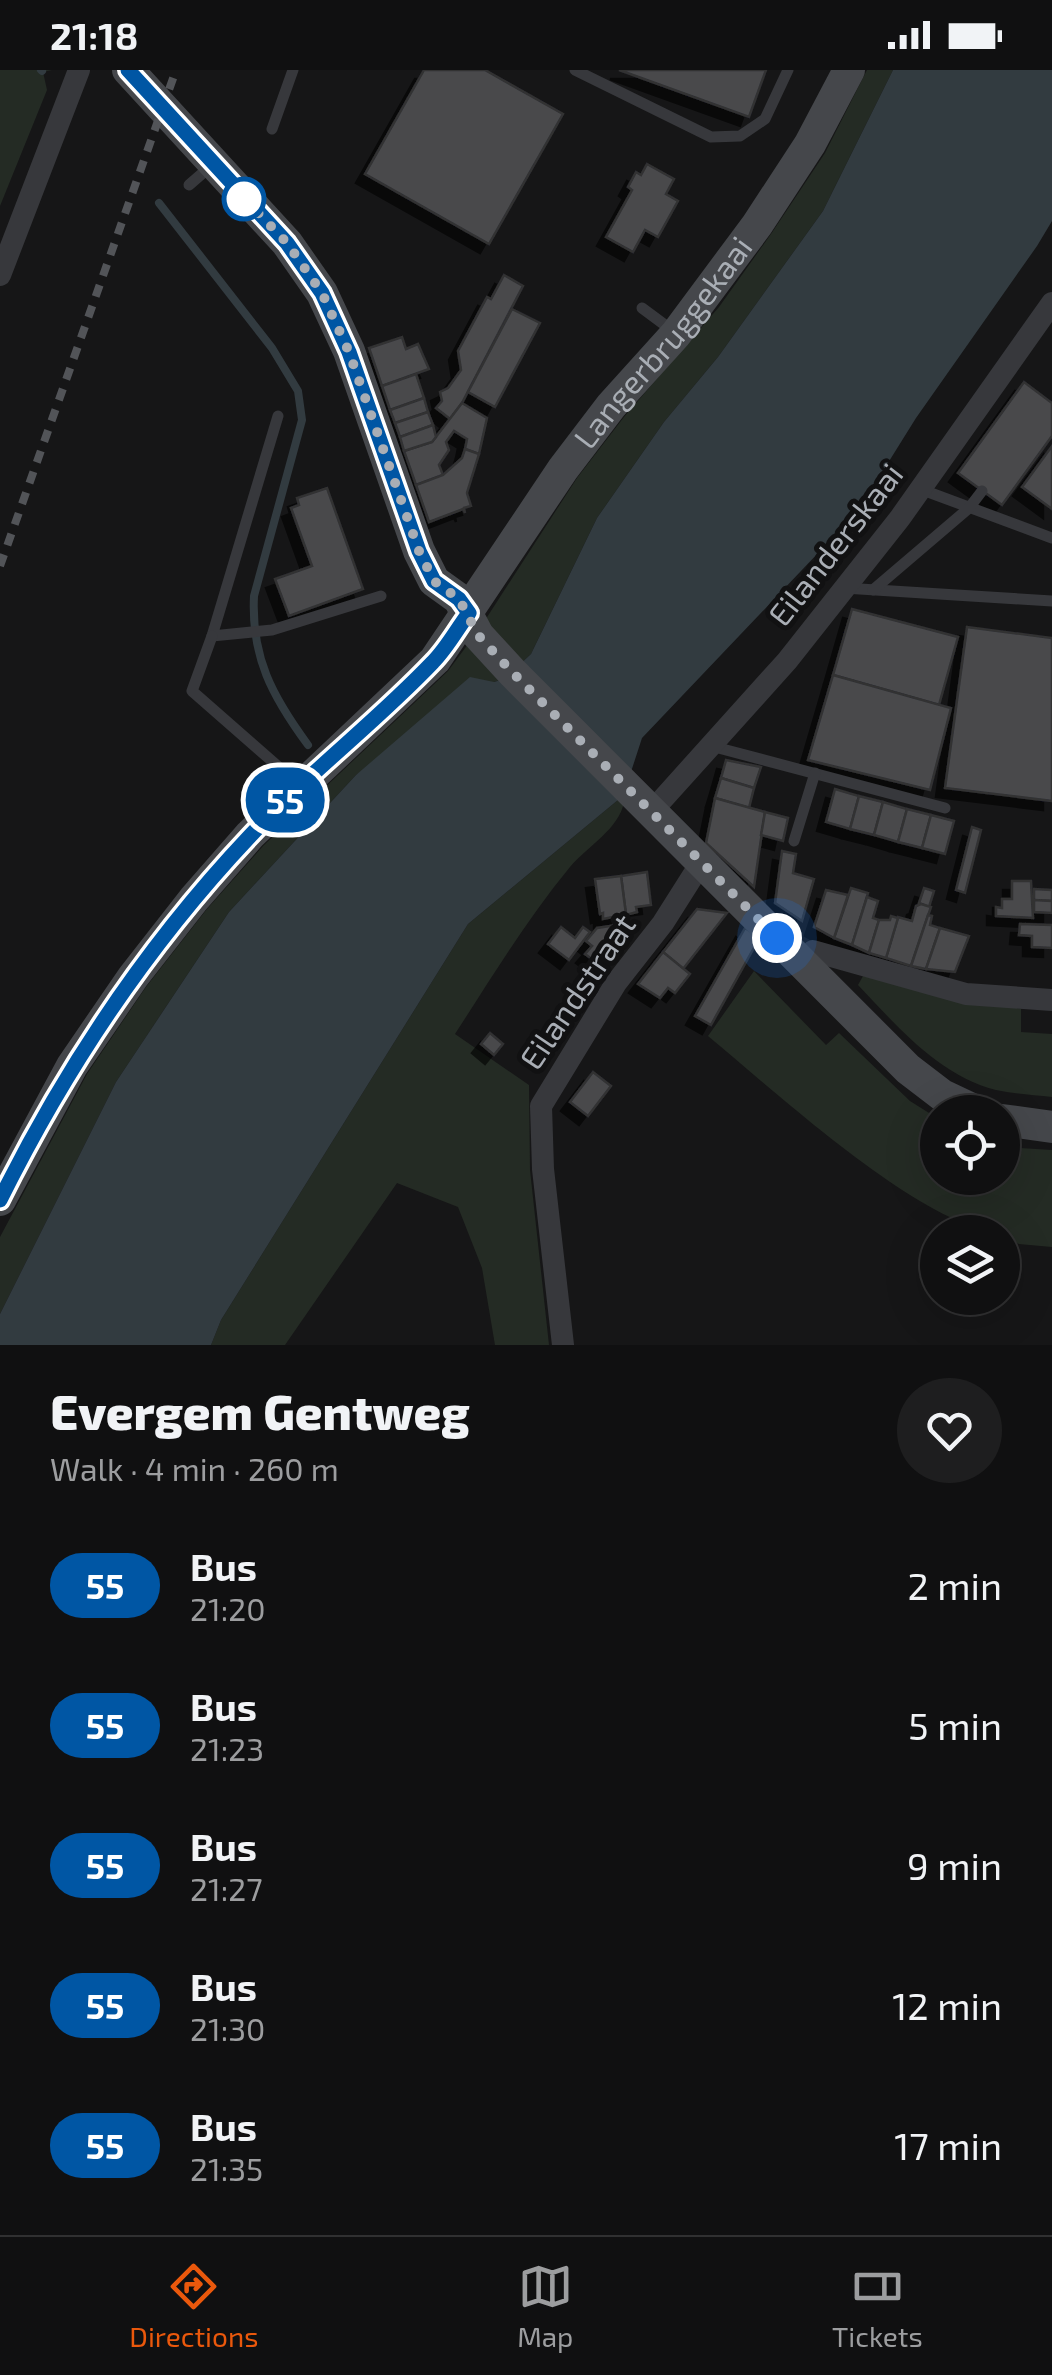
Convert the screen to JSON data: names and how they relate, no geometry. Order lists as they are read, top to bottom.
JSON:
{
  "streets": {
    "main road": ["Langerbruggekaai"],
    "street": ["Eilanderskaai", "Eilandstraat"]
  },
  "lines": ["bus line 55"],
  "page": {
    "status": "21:18",
    "on_map": "55",
    "heading": ["Evergem Gentweg", "Walk · 4 min · 260 m"],
    "list": [
      {
        "mark": "55",
        "name": "Bus",
        "note": "21:20",
        "value": "2 min"
      },
      {
        "mark": "55",
        "name": "Bus",
        "note": "21:23",
        "value": "5 min"
      },
      {
        "mark": "55",
        "name": "Bus",
        "note": "21:27",
        "value": "9 min"
      },
      {
        "mark": "55",
        "name": "Bus",
        "note": "21:30",
        "value": "12 min"
      },
      {
        "mark": "55",
        "name": "Bus",
        "note": "21:35",
        "value": "17 min"
      }
    ],
    "tabs": ["Directions", "Map", "Tickets"]
  }
}
